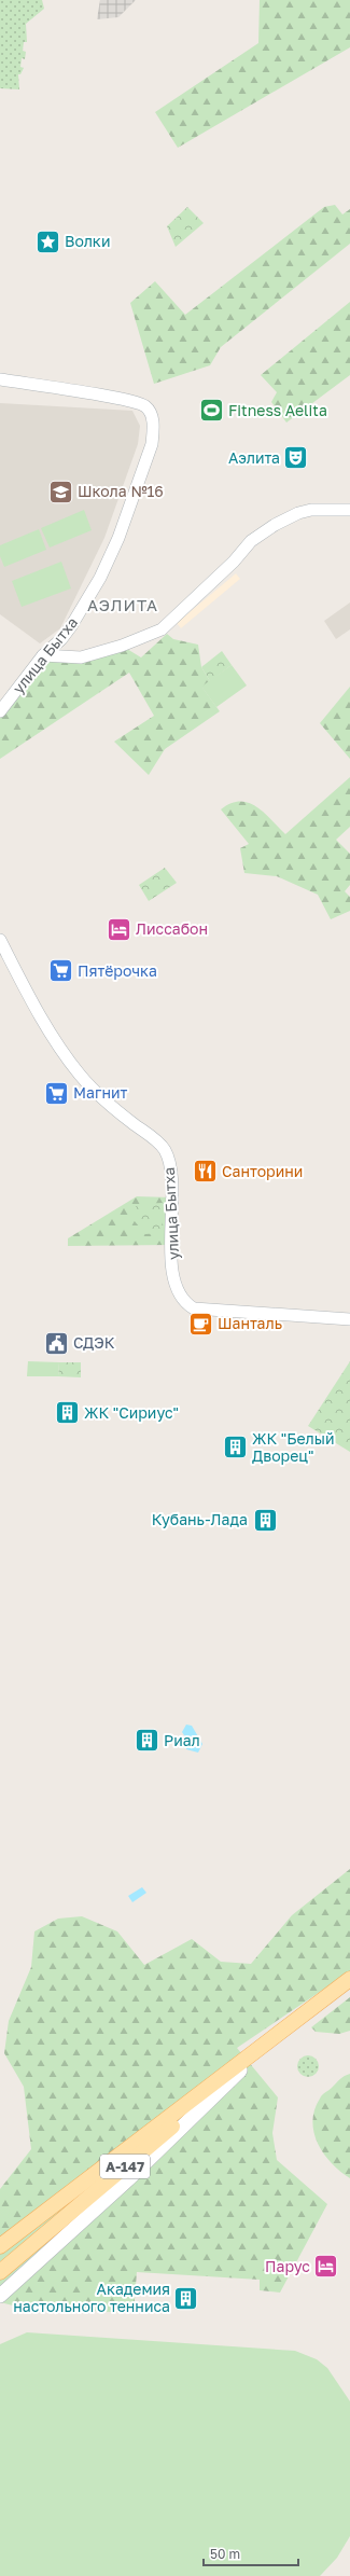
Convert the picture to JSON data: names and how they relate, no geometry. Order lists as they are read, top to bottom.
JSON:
{
  "streets": {
    "main road": ["А-147"],
    "street": ["улица Бытха"]
  },
  "districts": ["АЭЛИТА"],
  "places": {
    "place": ["Волки"],
    "sports": ["Fitness Aelita"],
    "theatre": ["Аэлита"],
    "school or university": ["Школа №16"],
    "hotel": ["Лиссабон", "Парус"],
    "supermarket": ["Пятёрочка", "Магнит"],
    "restaurant": ["Санторини"],
    "cafe": ["Шанталь"],
    "public building": ["СДЭК"],
    "building": [
      "ЖК \"Сириус\"",
      "ЖК \"Белый Дворец\"",
      "Кубань-Лада",
      "Риал",
      "Академия настольного тенниса"
    ]
  },
  "scale_bar": "50 m"
}
